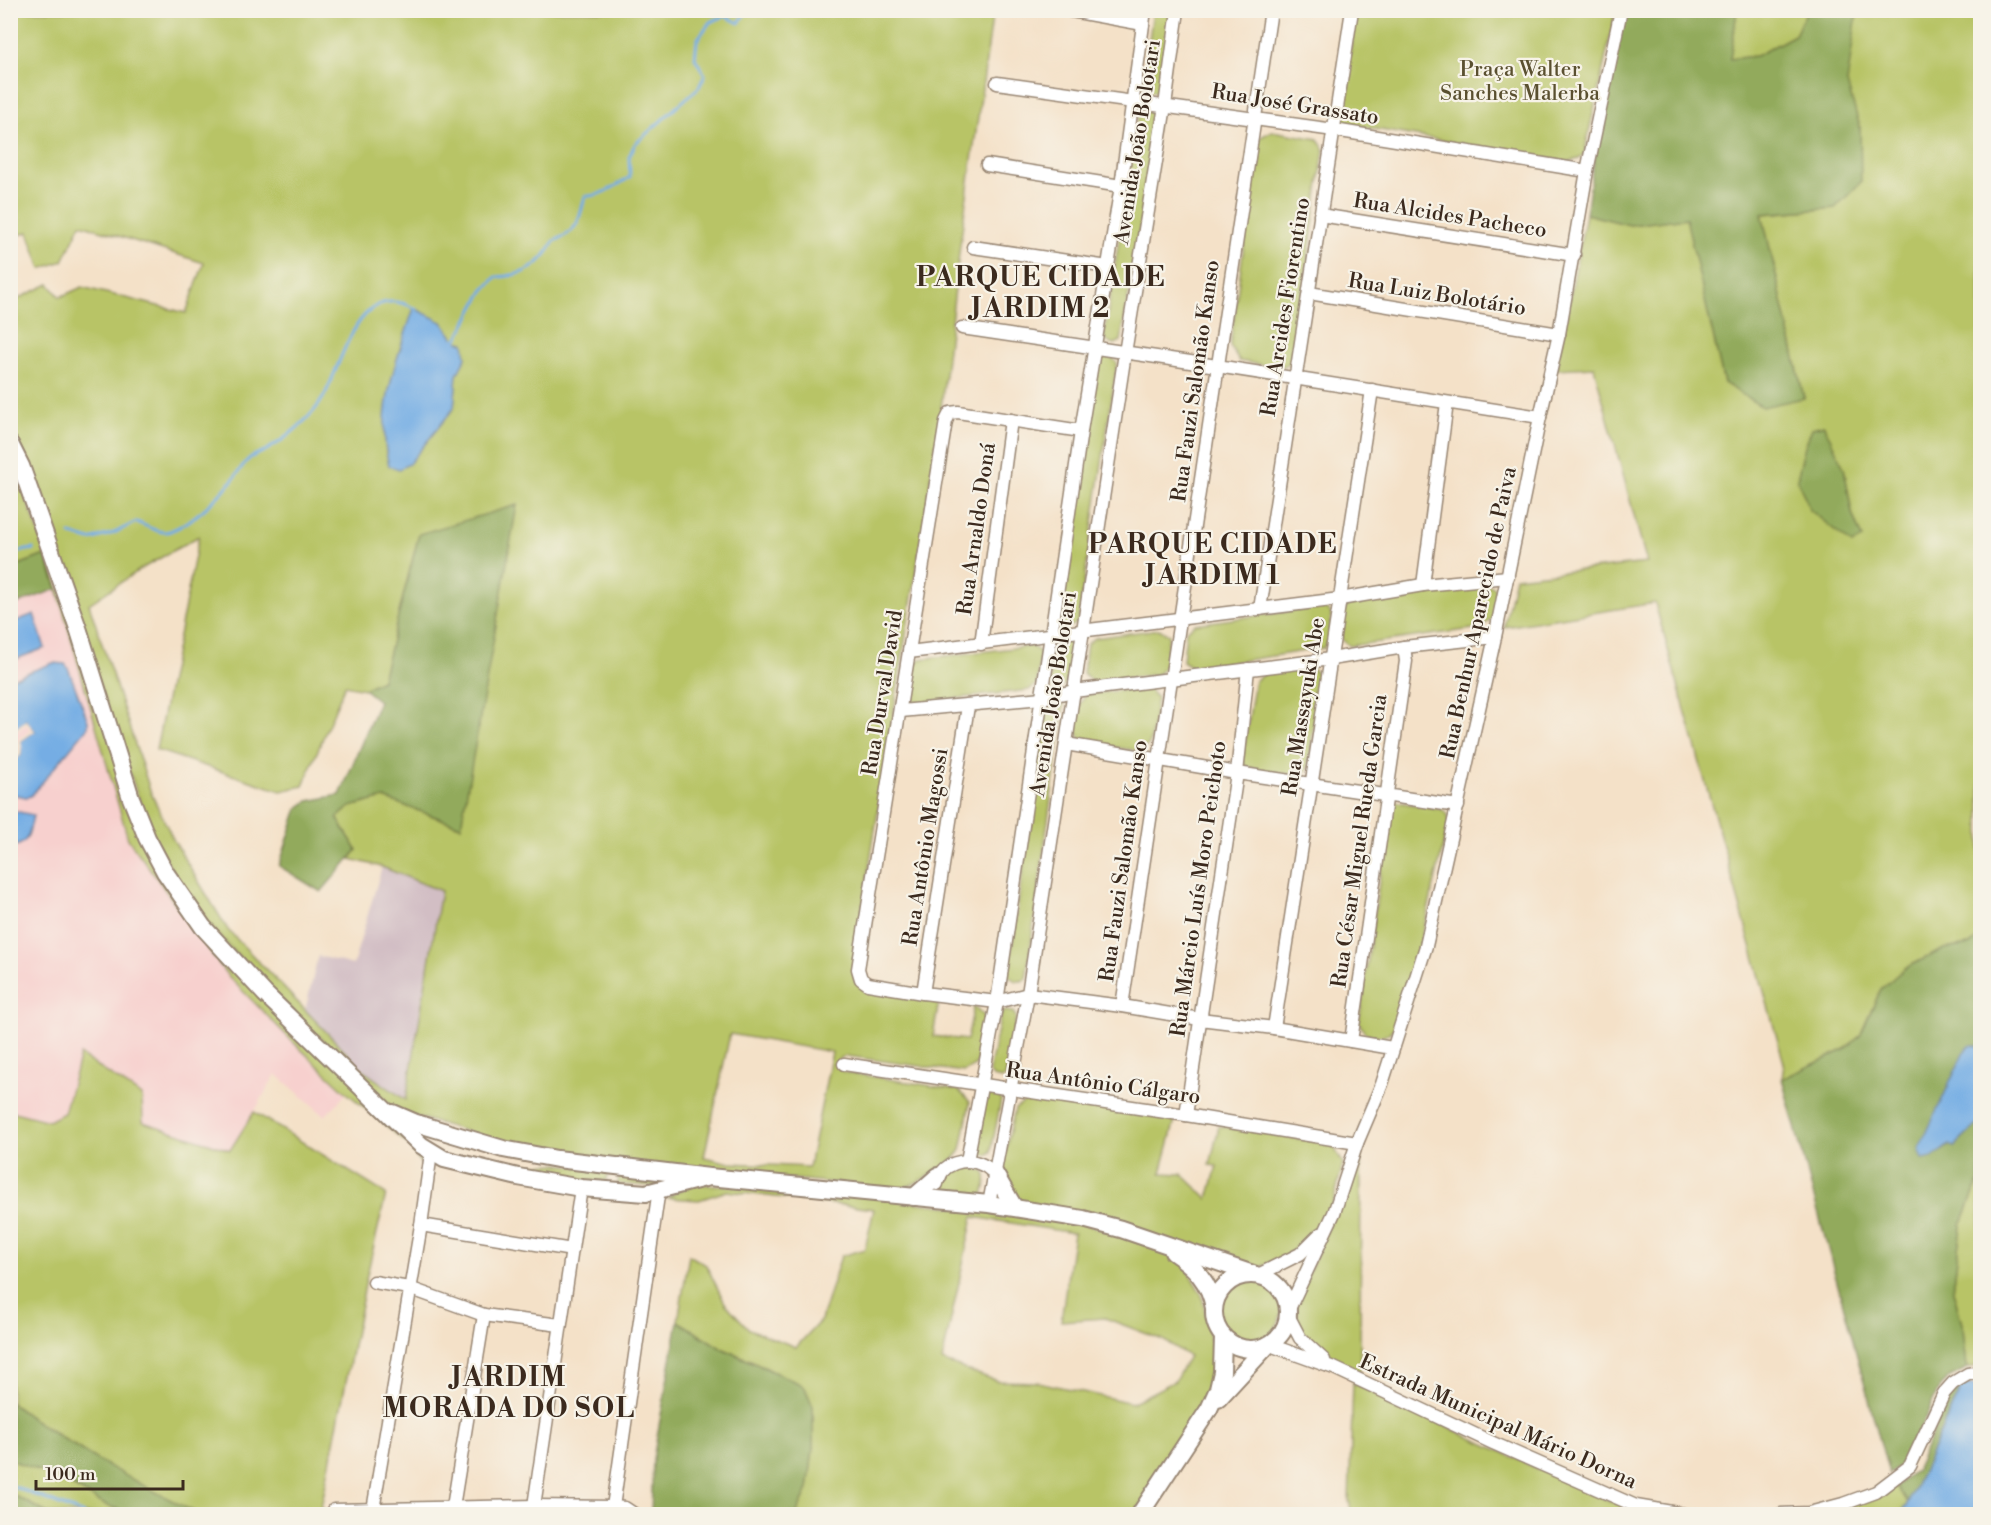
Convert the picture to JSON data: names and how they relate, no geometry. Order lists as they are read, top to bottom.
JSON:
{
  "streets": {
    "street": [
      "Rua José Grassato",
      "Avenida João Bolotari",
      "Rua Alcides Pacheco",
      "Rua Luiz Bolotário",
      "Rua Arcides Fiorentino",
      "Rua Fauzi Salomão Kanso",
      "Rua Arnaldo Doná",
      "Rua Benhur Aparecido de Paiva",
      "Rua Durval David",
      "Rua Massayuki Abe",
      "Rua César Miguel Rueda Garcia",
      "Rua Antônio Magossi",
      "Rua Márcio Luís Moro Peichoto",
      "Rua Antônio Cálgaro",
      "Estrada Municipal Mário Dorna"
    ]
  },
  "crossings": [
    ["Rua José Grassato", "Avenida João Bolotari"],
    ["Rua José Grassato", "Rua Arcides Fiorentino"],
    ["Rua José Grassato", "Rua Fauzi Salomão Kanso"],
    ["Rua José Grassato", "Rua Benhur Aparecido de Paiva"],
    ["Avenida João Bolotari", "Rua Antônio Cálgaro"],
    ["Rua Alcides Pacheco", "Rua Arcides Fiorentino"],
    ["Rua Alcides Pacheco", "Rua Benhur Aparecido de Paiva"],
    ["Rua Luiz Bolotário", "Rua Arcides Fiorentino"],
    ["Rua Luiz Bolotário", "Rua Benhur Aparecido de Paiva"],
    ["Rua Arnaldo Doná", "Rua Durval David"],
    ["Rua Benhur Aparecido de Paiva", "Rua Antônio Cálgaro"],
    ["Rua Durval David", "Rua Antônio Magossi"],
    ["Rua Márcio Luís Moro Peichoto", "Rua Antônio Cálgaro"]
  ],
  "districts": ["PARQUE CIDADE JARDIM 2", "PARQUE CIDADE JARDIM 1", "JARDIM MORADA DO SOL"],
  "parks": ["Praça Walter Sanches Malerba"],
  "scale_bar": "100 m"
}
